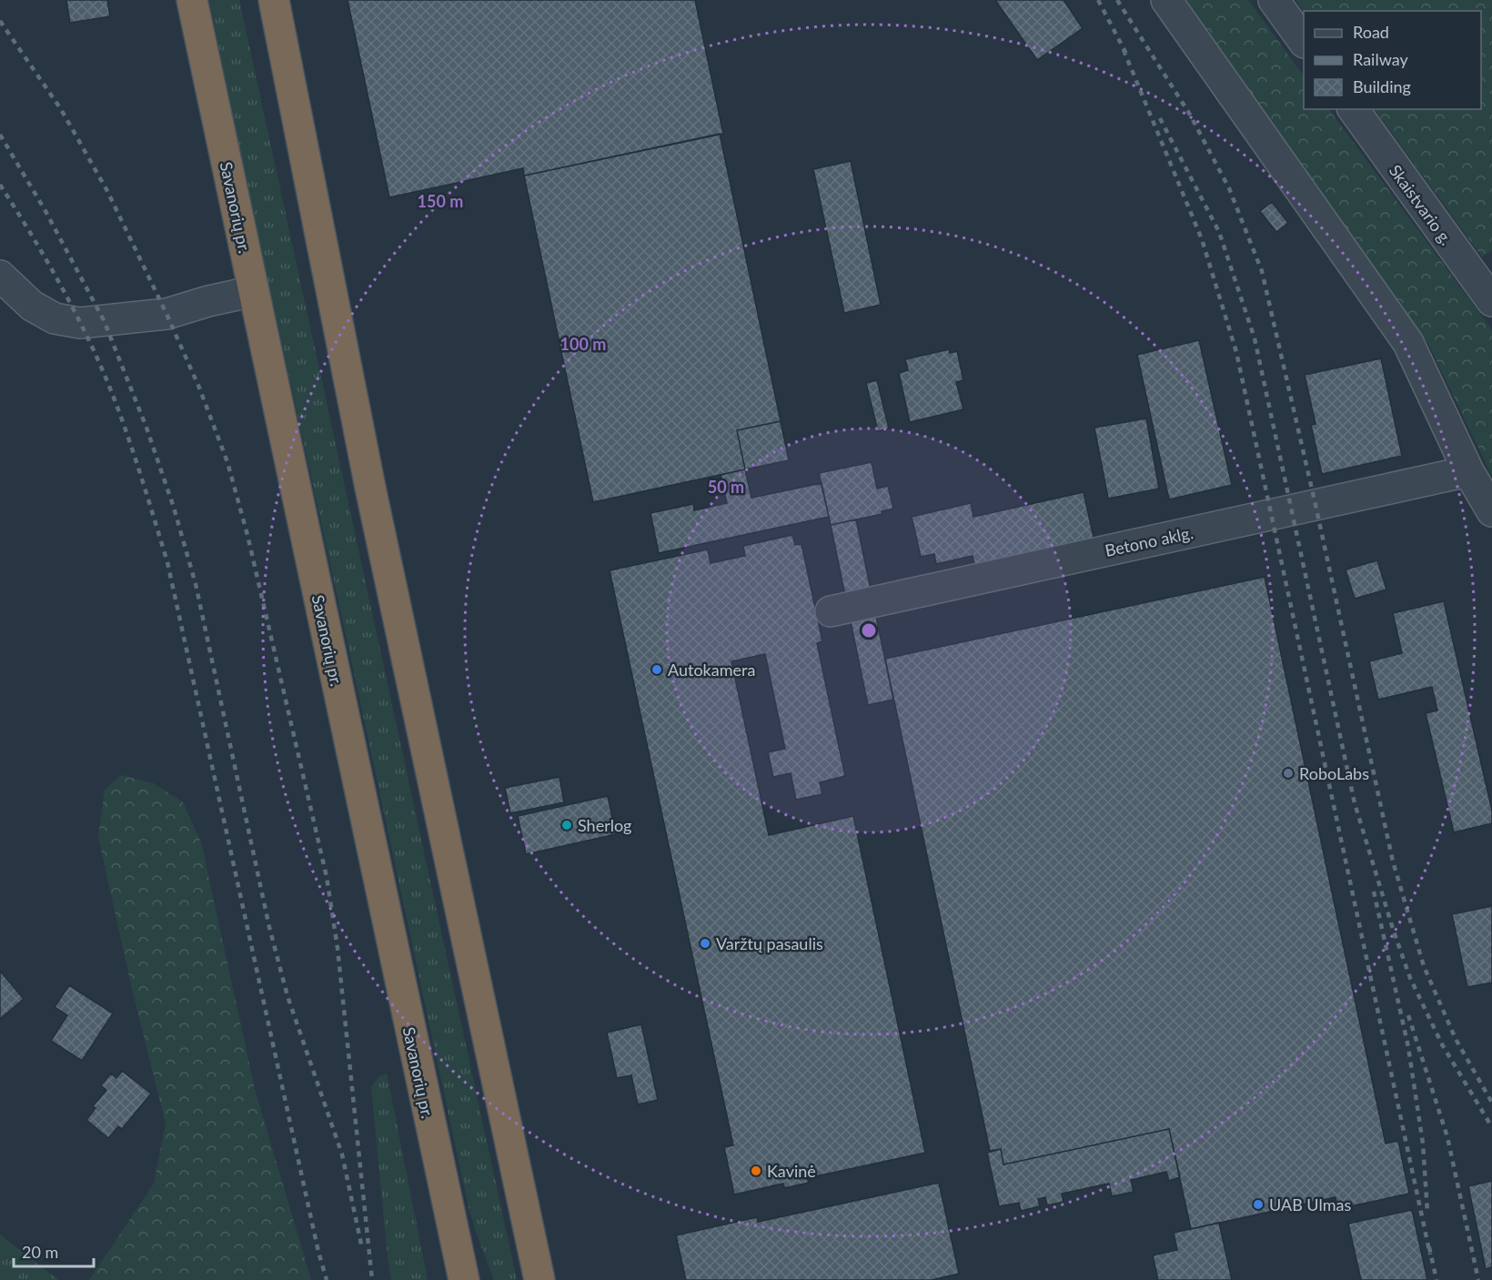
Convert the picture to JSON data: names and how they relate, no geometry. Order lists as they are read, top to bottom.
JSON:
{
  "streets": {
    "highway": ["Savanorių pr."],
    "street": ["Skaistvario g.", "Betono aklg."]
  },
  "places": [
    "Autokamera",
    "RoboLabs",
    "Sherlog",
    "Varžtų pasaulis",
    "Kavinė",
    "UAB Ulmas"
  ],
  "legend": ["Road", "Railway", "Building"],
  "scale_bar": "20 m",
  "rings": ["150 m", "100 m", "50 m"]
}
